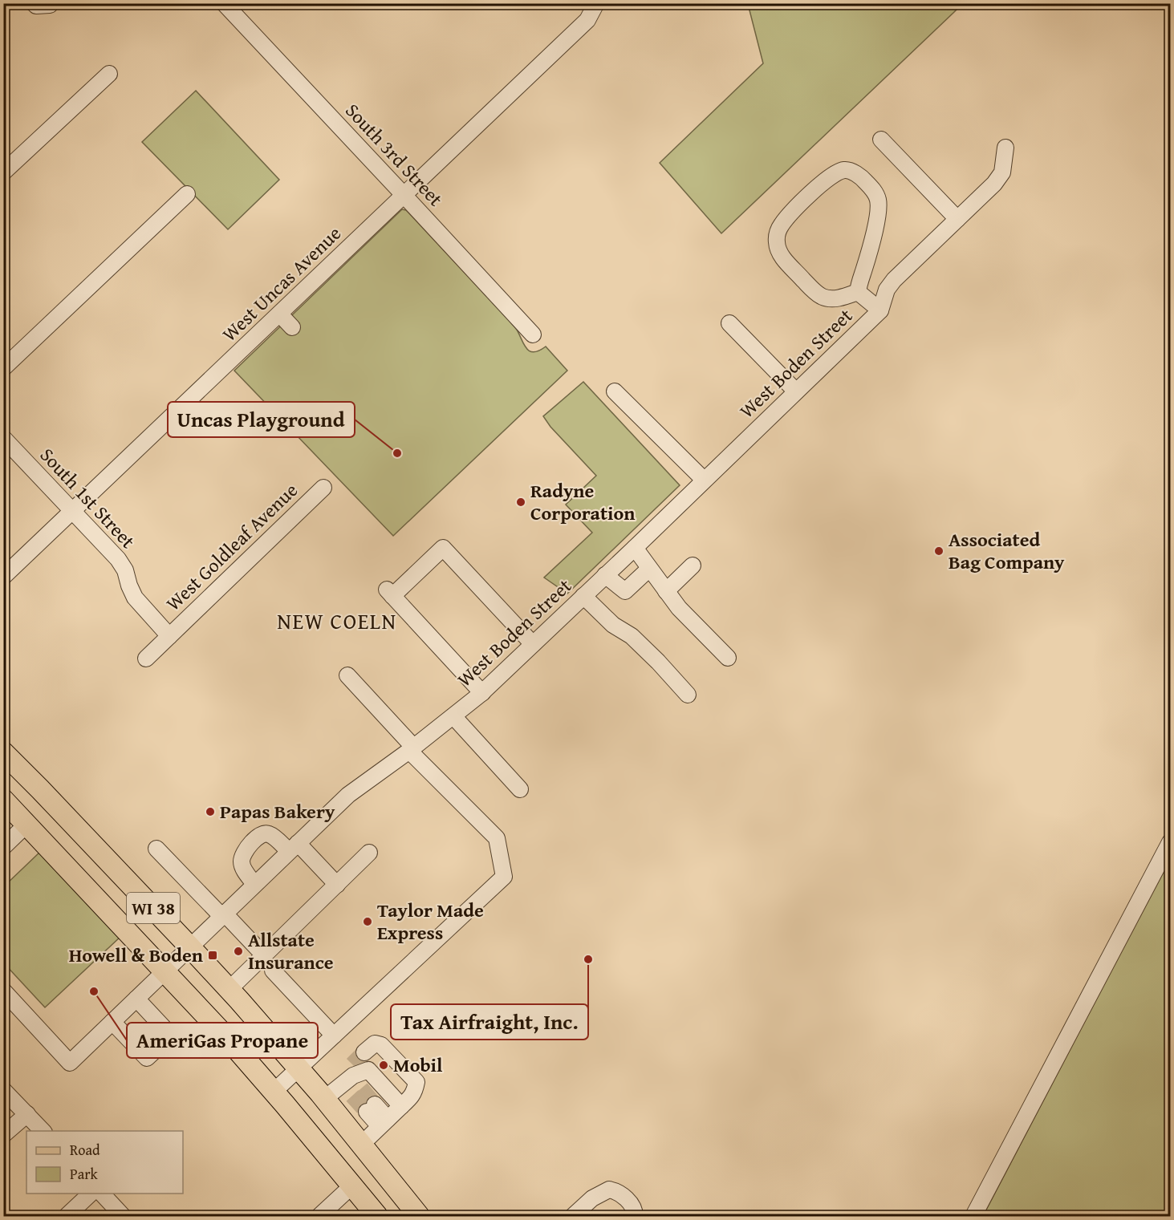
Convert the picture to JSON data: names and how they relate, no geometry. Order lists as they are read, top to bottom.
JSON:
{
  "streets": {
    "main road": ["WI 38"],
    "street": [
      "South 3rd Street",
      "West Uncas Avenue",
      "West Boden Street",
      "South 1st Street",
      "West Goldleaf Avenue"
    ]
  },
  "crossings": [
    ["South 3rd Street", "West Uncas Avenue"],
    ["West Uncas Avenue", "South 1st Street"],
    ["West Boden Street", "WI 38"],
    ["South 1st Street", "West Goldleaf Avenue"]
  ],
  "districts": ["NEW COELN"],
  "places": {
    "other": [
      "Uncas Playground",
      "Radyne Corporation",
      "Associated Bag Company",
      "Papas Bakery",
      "Taylor Made Express",
      "Allstate Insurance",
      "Tax Airfraight, Inc.",
      "AmeriGas Propane",
      "Mobil"
    ],
    "transit": ["Howell & Boden"]
  },
  "legend": ["Road", "Park"]
}
